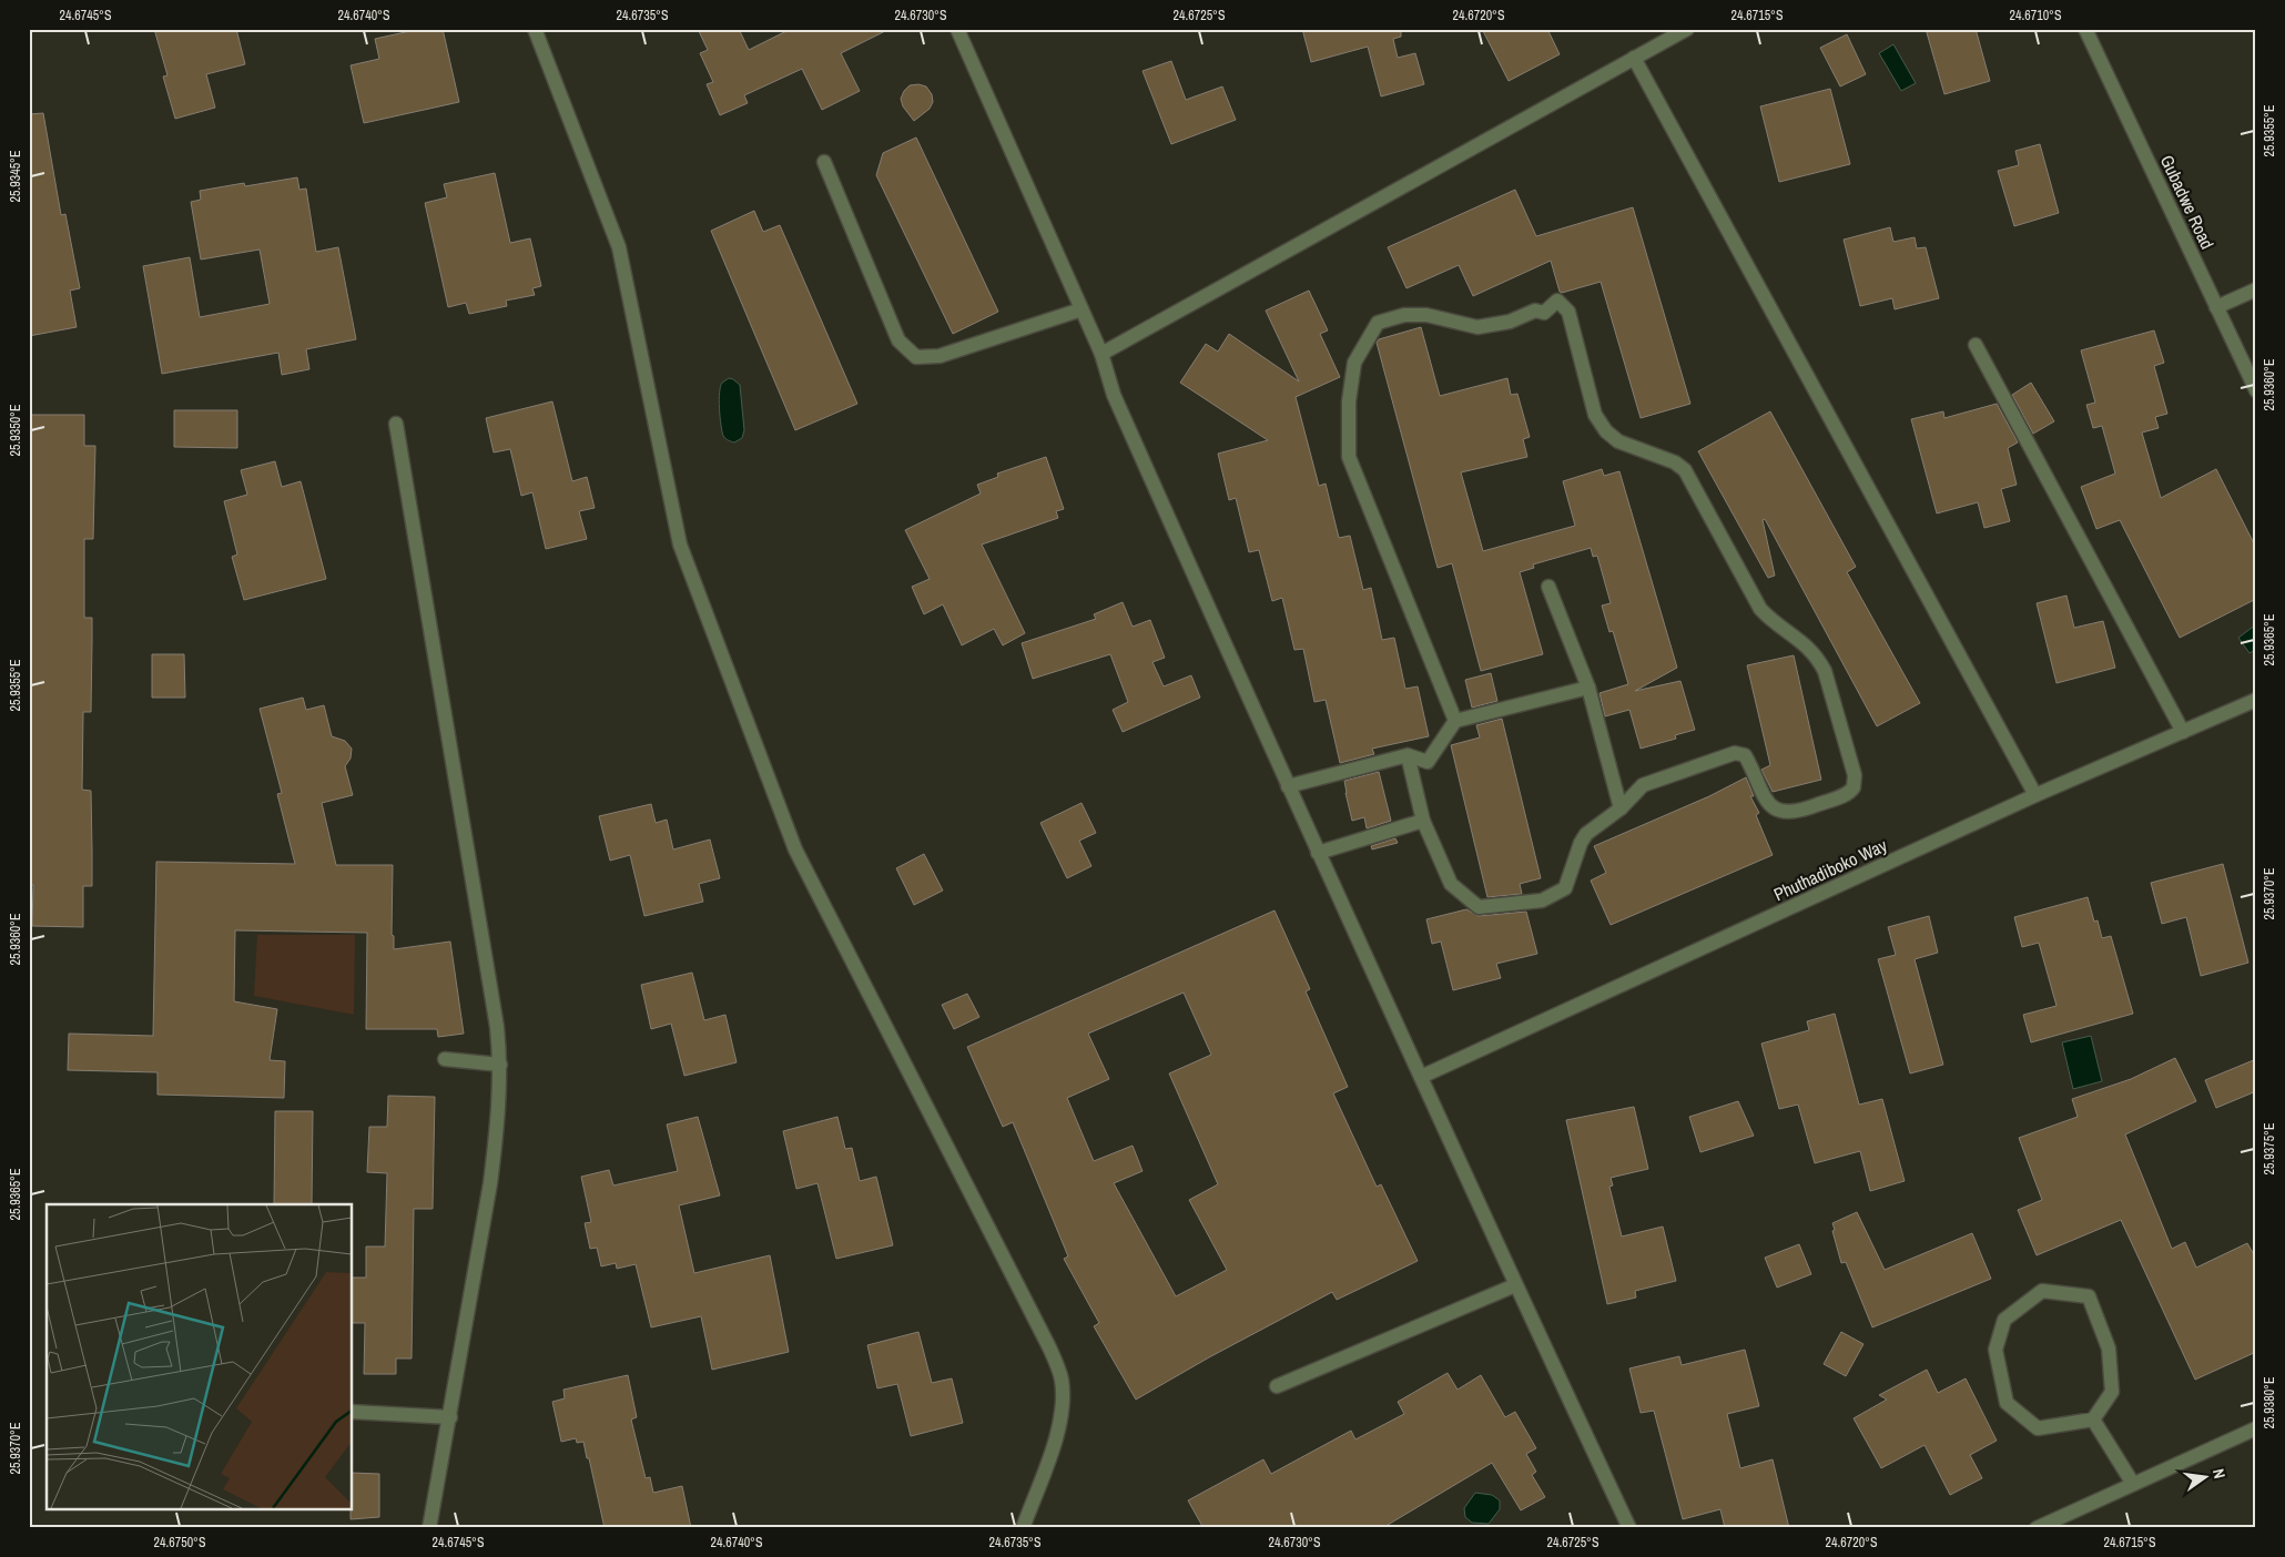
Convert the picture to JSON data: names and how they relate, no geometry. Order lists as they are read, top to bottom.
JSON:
{
  "streets": {
    "street": ["Gubadwe Road", "Phuthadiboko Way"]
  },
  "north": "right",
  "coordinates": [
    "24.6745°S",
    "24.6740°S",
    "24.6735°S",
    "24.6730°S",
    "24.6725°S",
    "24.6720°S",
    "24.6715°S",
    "24.6710°S",
    "25.9355°E",
    "25.9345°E",
    "25.9360°E",
    "25.9350°E",
    "25.9365°E",
    "25.9370°E",
    "25.9375°E",
    "25.9380°E",
    "24.6750°S"
  ]
}
